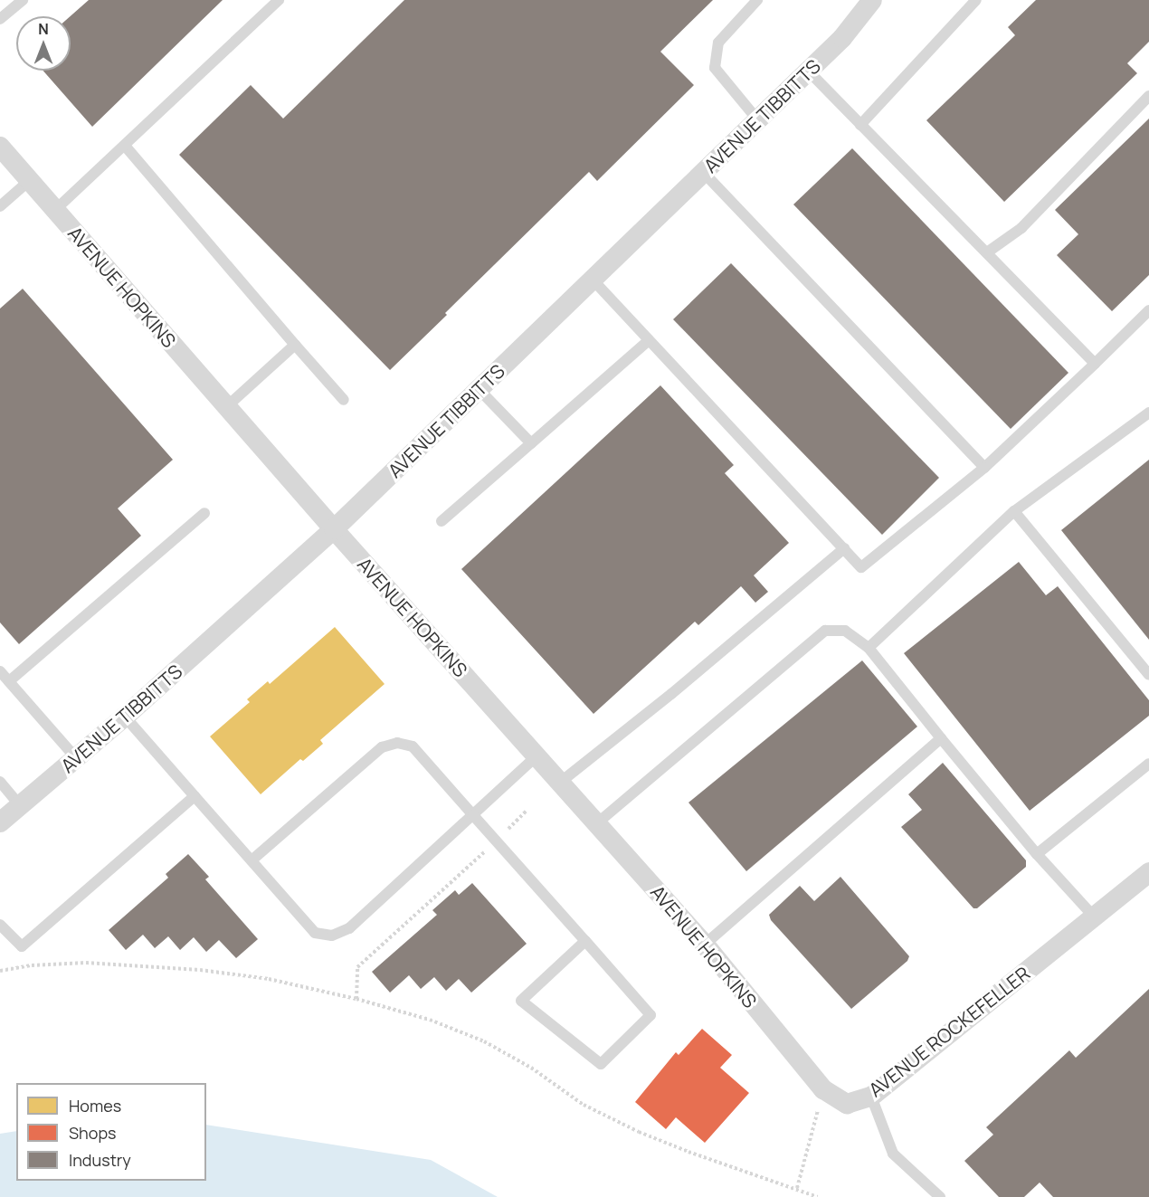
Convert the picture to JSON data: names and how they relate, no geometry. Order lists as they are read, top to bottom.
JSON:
{
  "streets": {
    "street": ["AVENUE TIBBITTS", "AVENUE HOPKINS", "AVENUE ROCKEFELLER"]
  },
  "crossings": [
    ["AVENUE TIBBITTS", "AVENUE HOPKINS"],
    ["AVENUE HOPKINS", "AVENUE ROCKEFELLER"]
  ],
  "legend": ["Homes", "Shops", "Industry"],
  "north": "top"
}
